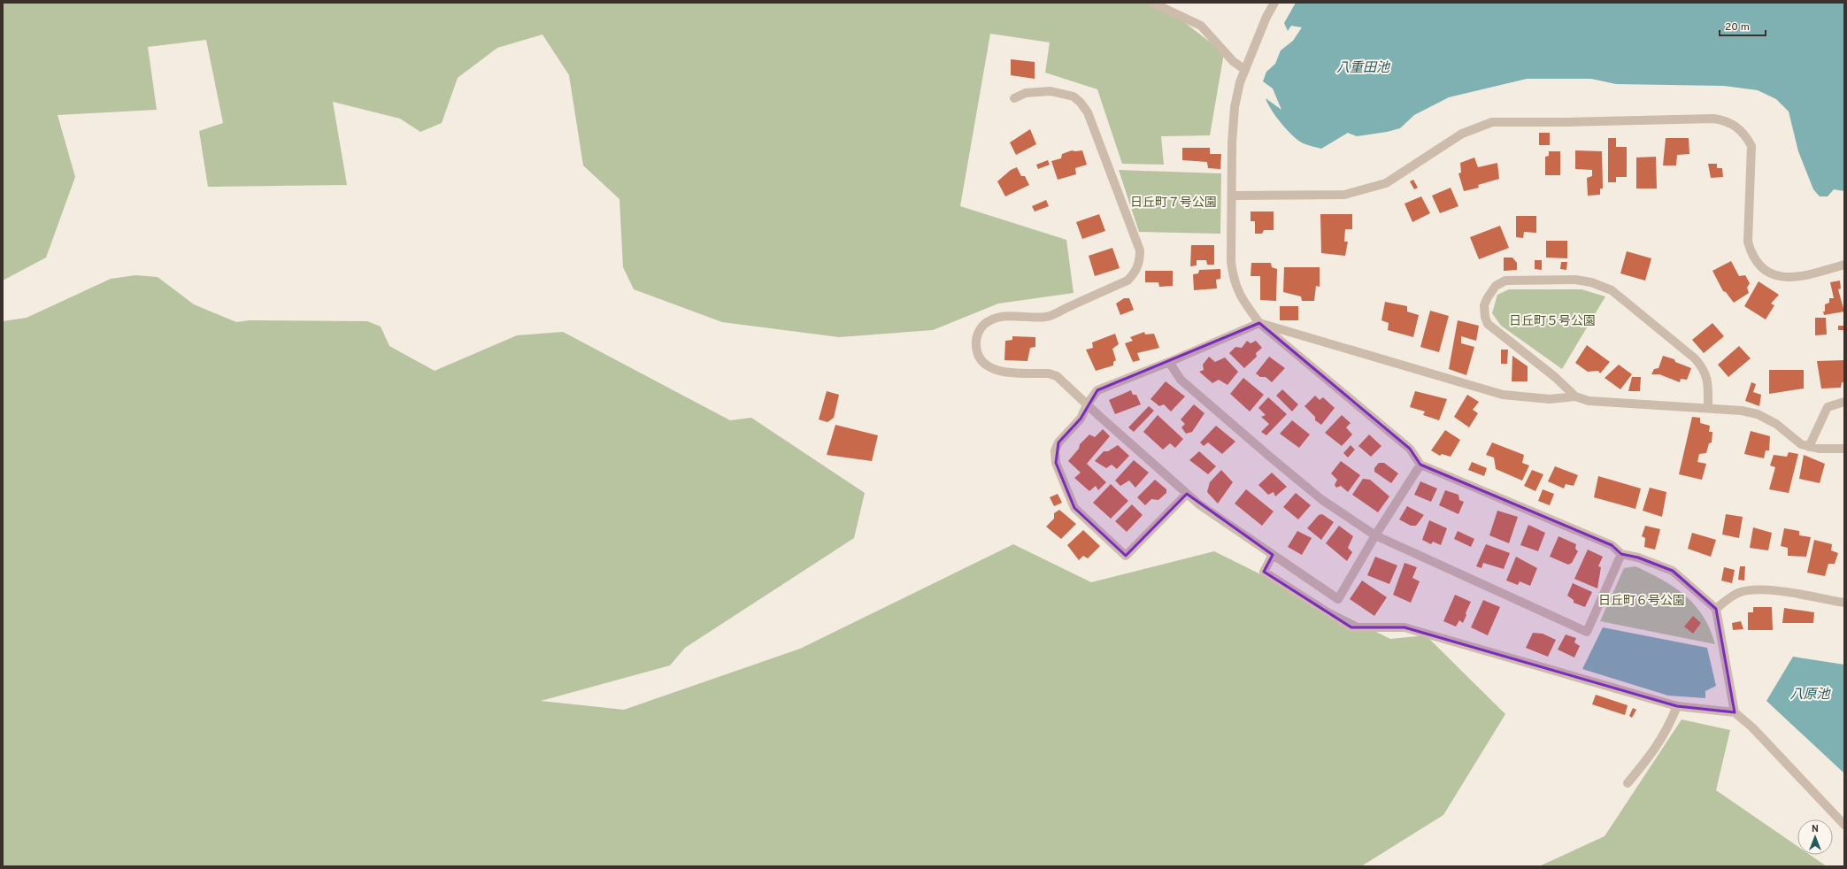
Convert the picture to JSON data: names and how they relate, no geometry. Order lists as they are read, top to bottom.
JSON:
{
  "water": ["八重田池", "八原池"],
  "parks": ["日丘町７号公園", "日丘町５号公園", "日丘町６号公園"],
  "scale_bar": "20 m",
  "north": "top"
}
